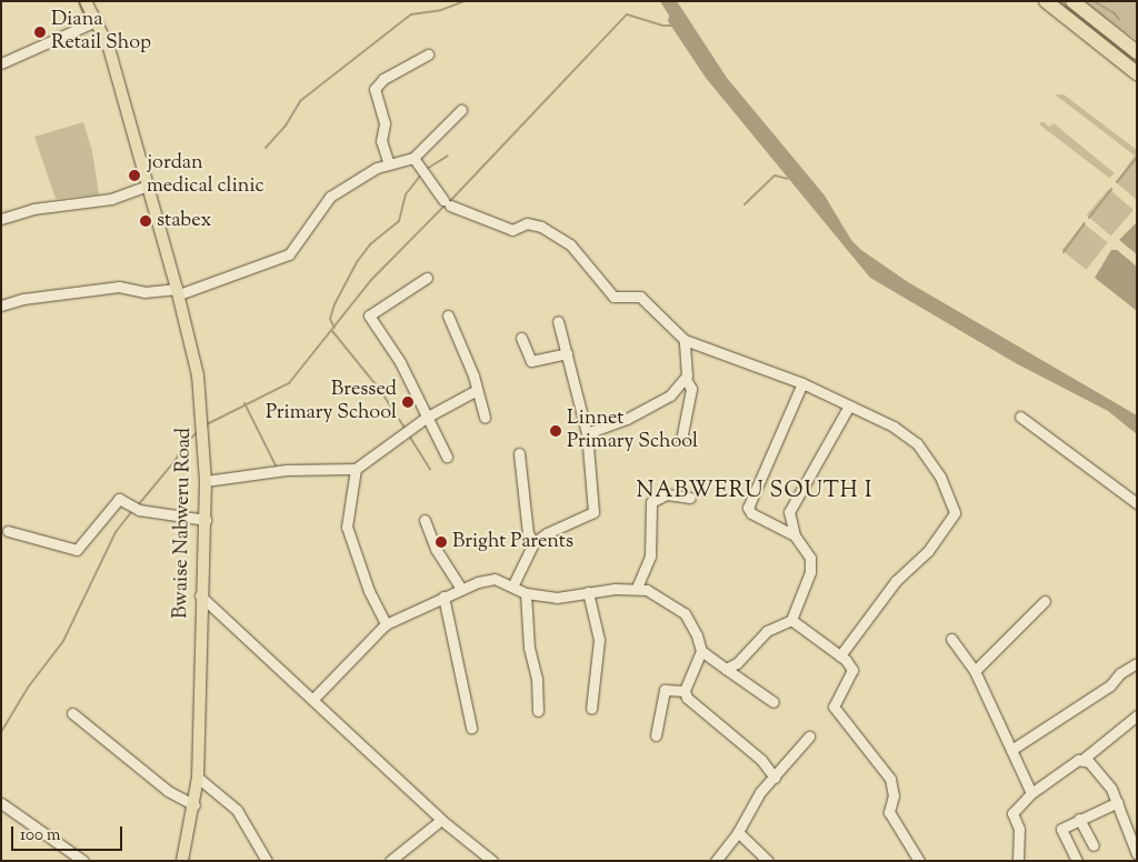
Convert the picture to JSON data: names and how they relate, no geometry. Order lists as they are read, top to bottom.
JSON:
{
  "streets": {
    "main road": ["Bwaise Nabweru Road"]
  },
  "districts": ["NABWERU SOUTH I"],
  "places": [
    "Diana Retail Shop",
    "jordan medical clinic",
    "stabex",
    "Bressed Primary School",
    "Linnet Primary School",
    "Bright Parents"
  ],
  "scale_bar": "100 m"
}
